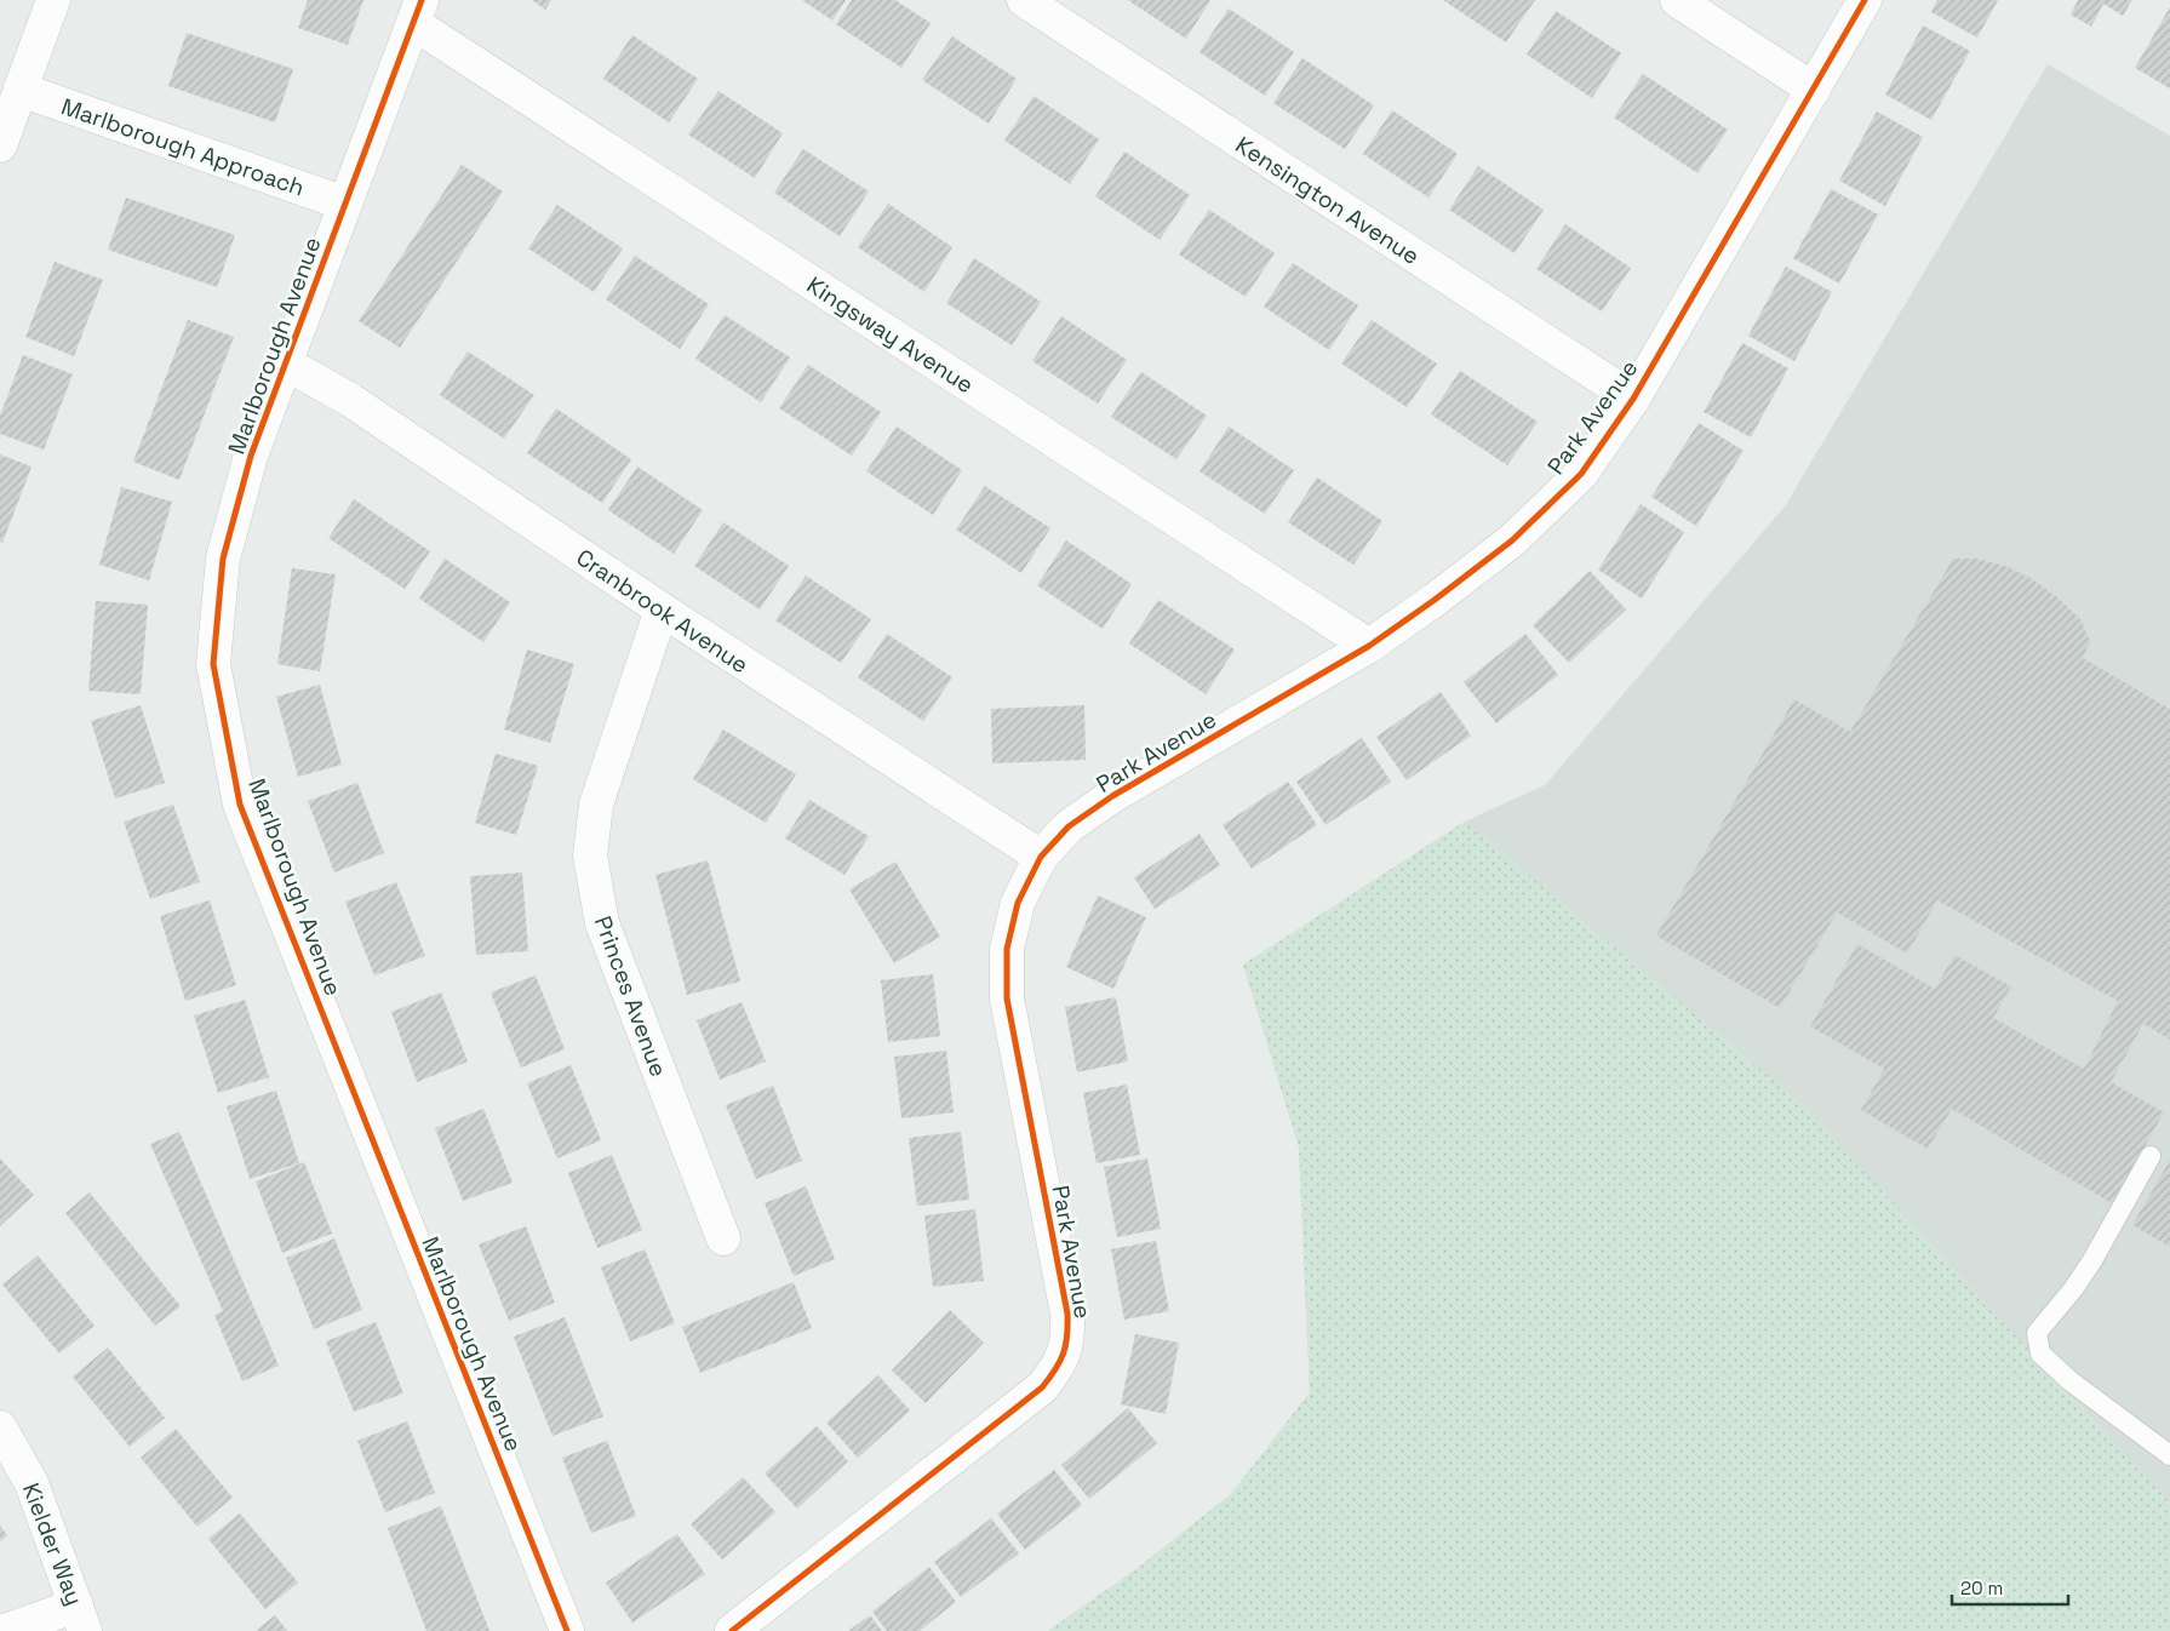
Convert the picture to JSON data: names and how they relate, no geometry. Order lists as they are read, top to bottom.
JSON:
{
  "streets": {
    "street": [
      "Marlborough Approach",
      "Kensington Avenue",
      "Kingsway Avenue",
      "Marlborough Avenue",
      "Park Avenue",
      "Cranbrook Avenue",
      "Princes Avenue",
      "Kielder Way"
    ]
  },
  "crossings": [
    ["Marlborough Approach", "Marlborough Avenue"],
    ["Kensington Avenue", "Park Avenue"],
    ["Kingsway Avenue", "Marlborough Avenue"],
    ["Kingsway Avenue", "Park Avenue"],
    ["Marlborough Avenue", "Cranbrook Avenue"],
    ["Park Avenue", "Cranbrook Avenue"],
    ["Cranbrook Avenue", "Princes Avenue"]
  ],
  "scale_bar": "20 m"
}
